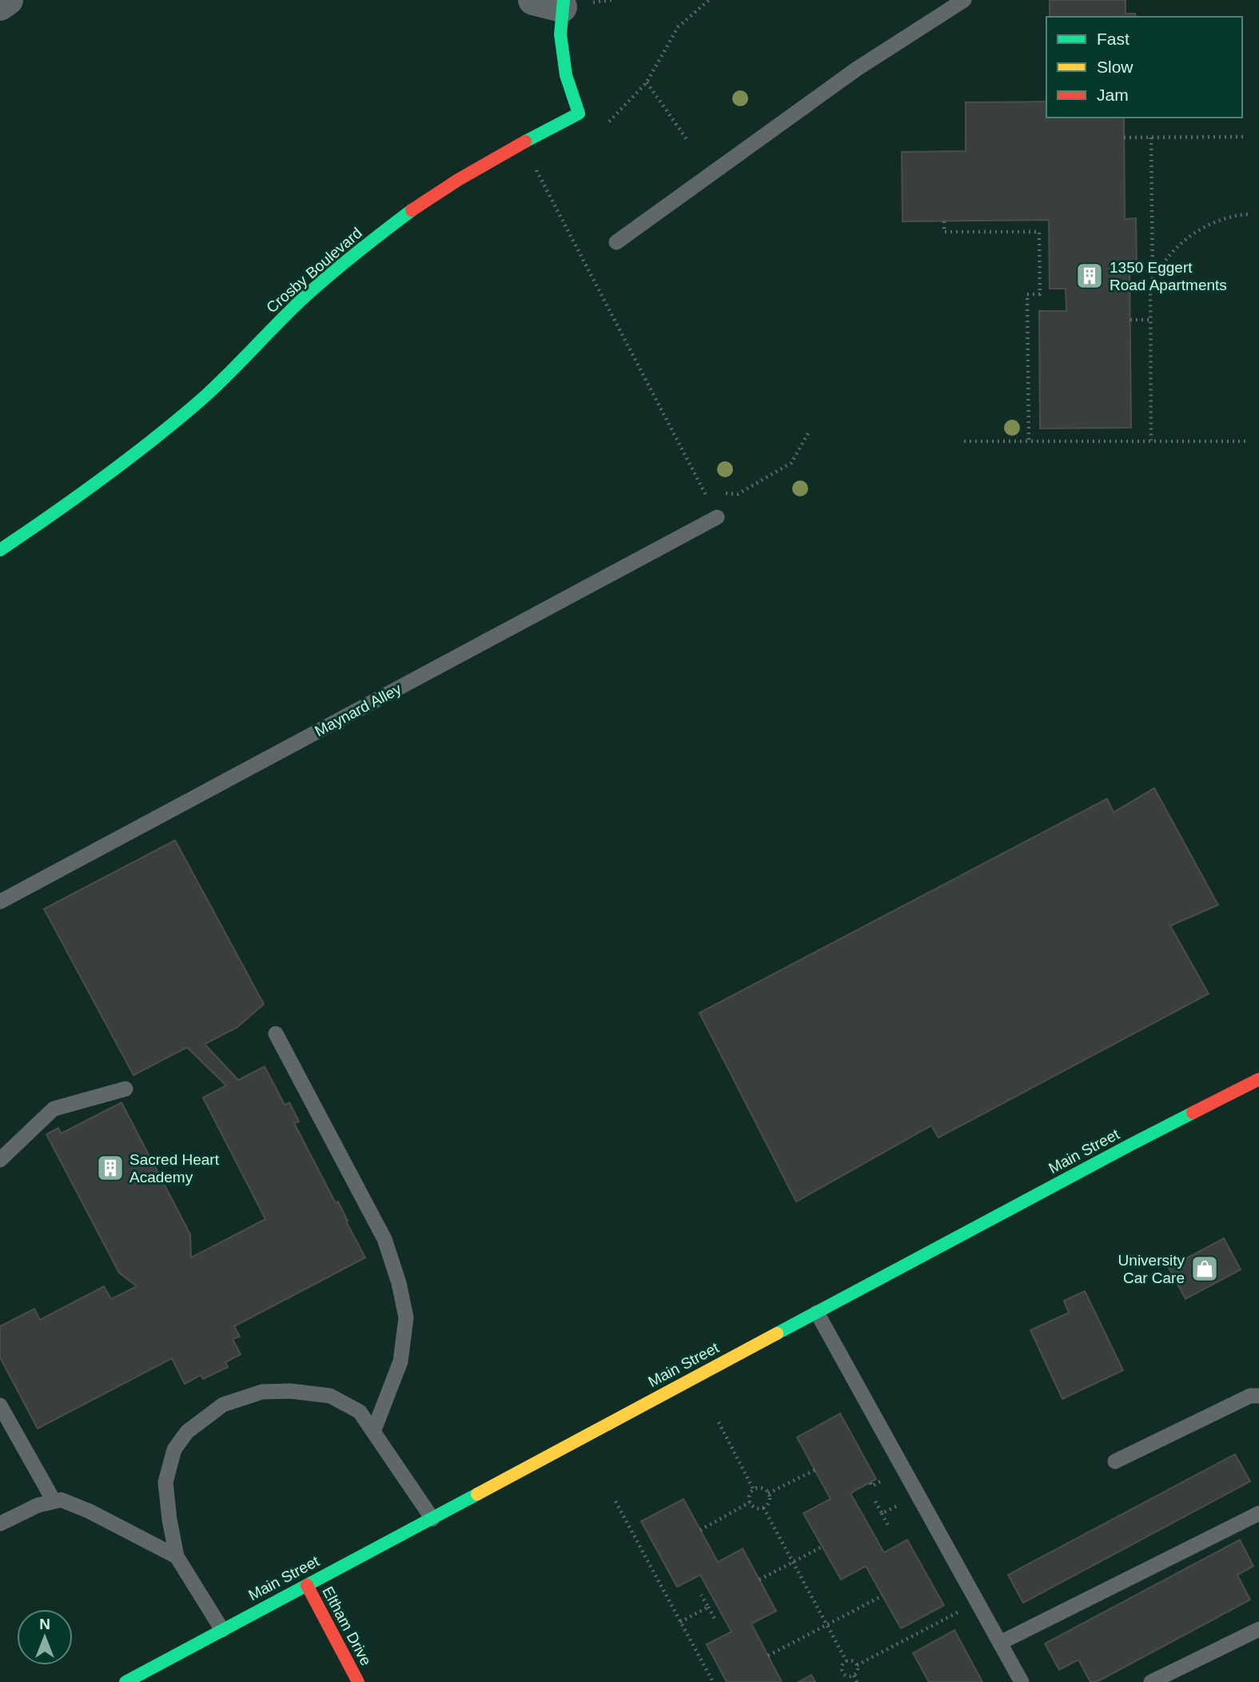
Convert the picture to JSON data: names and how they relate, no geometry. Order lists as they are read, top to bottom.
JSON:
{
  "streets": {
    "main road": ["Crosby Boulevard", "Main Street", "Eltham Drive"],
    "lane": ["Maynard Alley"]
  },
  "crossings": [
    ["Main Street", "Eltham Drive"]
  ],
  "places": {
    "building": ["1350 Eggert Road Apartments", "Sacred Heart Academy"],
    "shop": ["University Car Care"]
  },
  "legend": ["Fast", "Slow", "Jam"],
  "north": "top"
}
